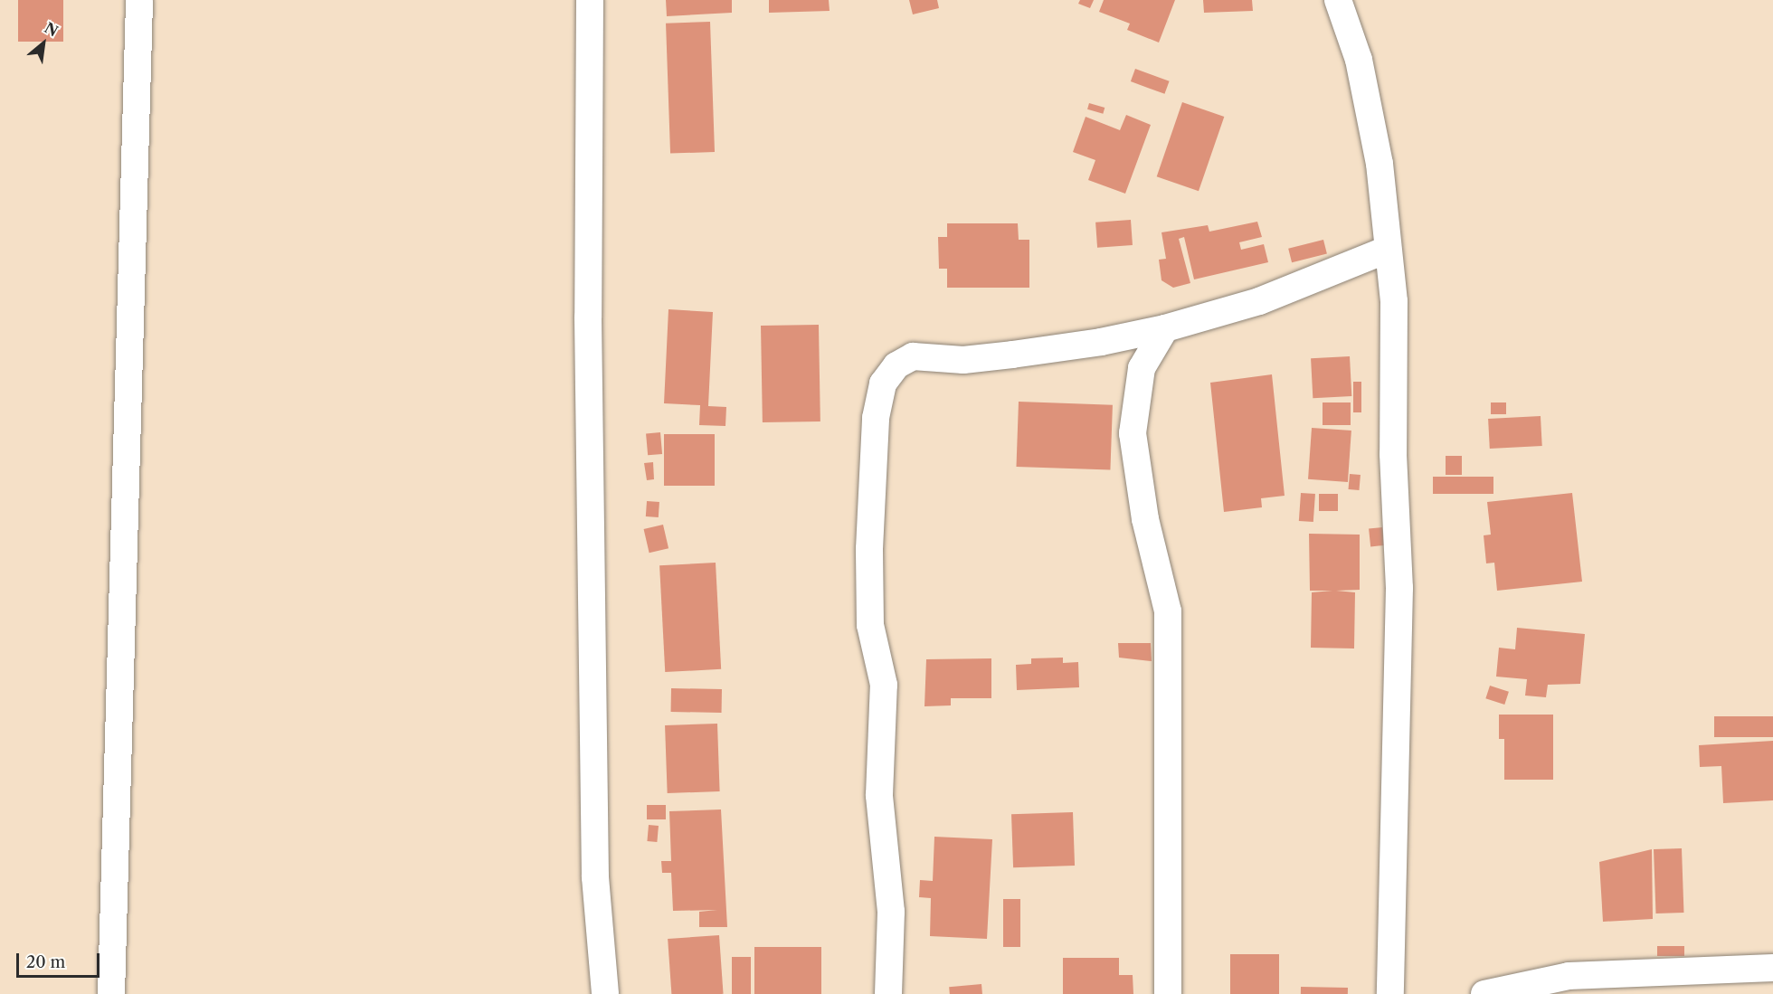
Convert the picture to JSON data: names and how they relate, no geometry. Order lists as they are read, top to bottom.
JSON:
{
  "scale_bar": "20 m",
  "north": "top right"
}
